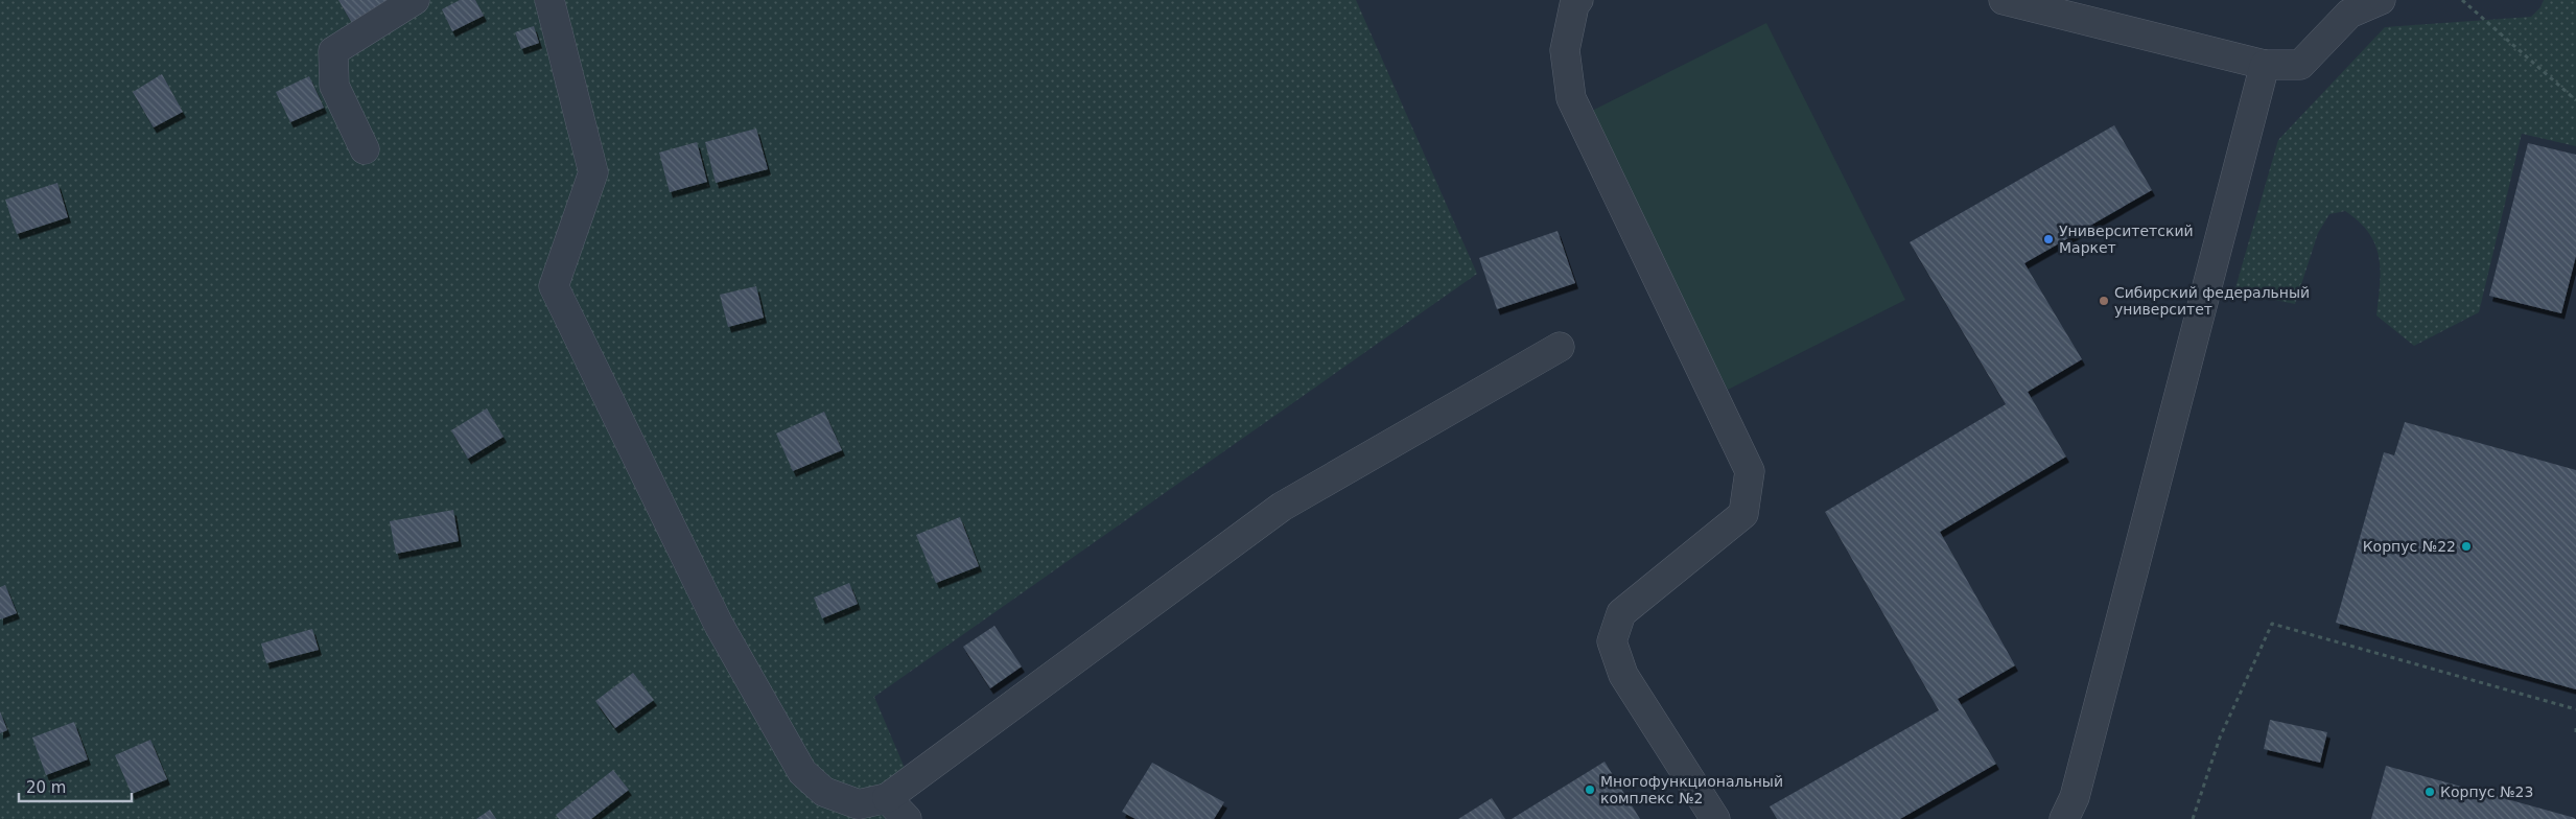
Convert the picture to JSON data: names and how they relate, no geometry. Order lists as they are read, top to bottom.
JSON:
{
  "places": [
    "Университетский Маркет",
    "Сибирский федеральный университет",
    "Корпус №22",
    "Многофункциональный комплекс №2",
    "Корпус №23"
  ],
  "scale_bar": "20 m"
}
